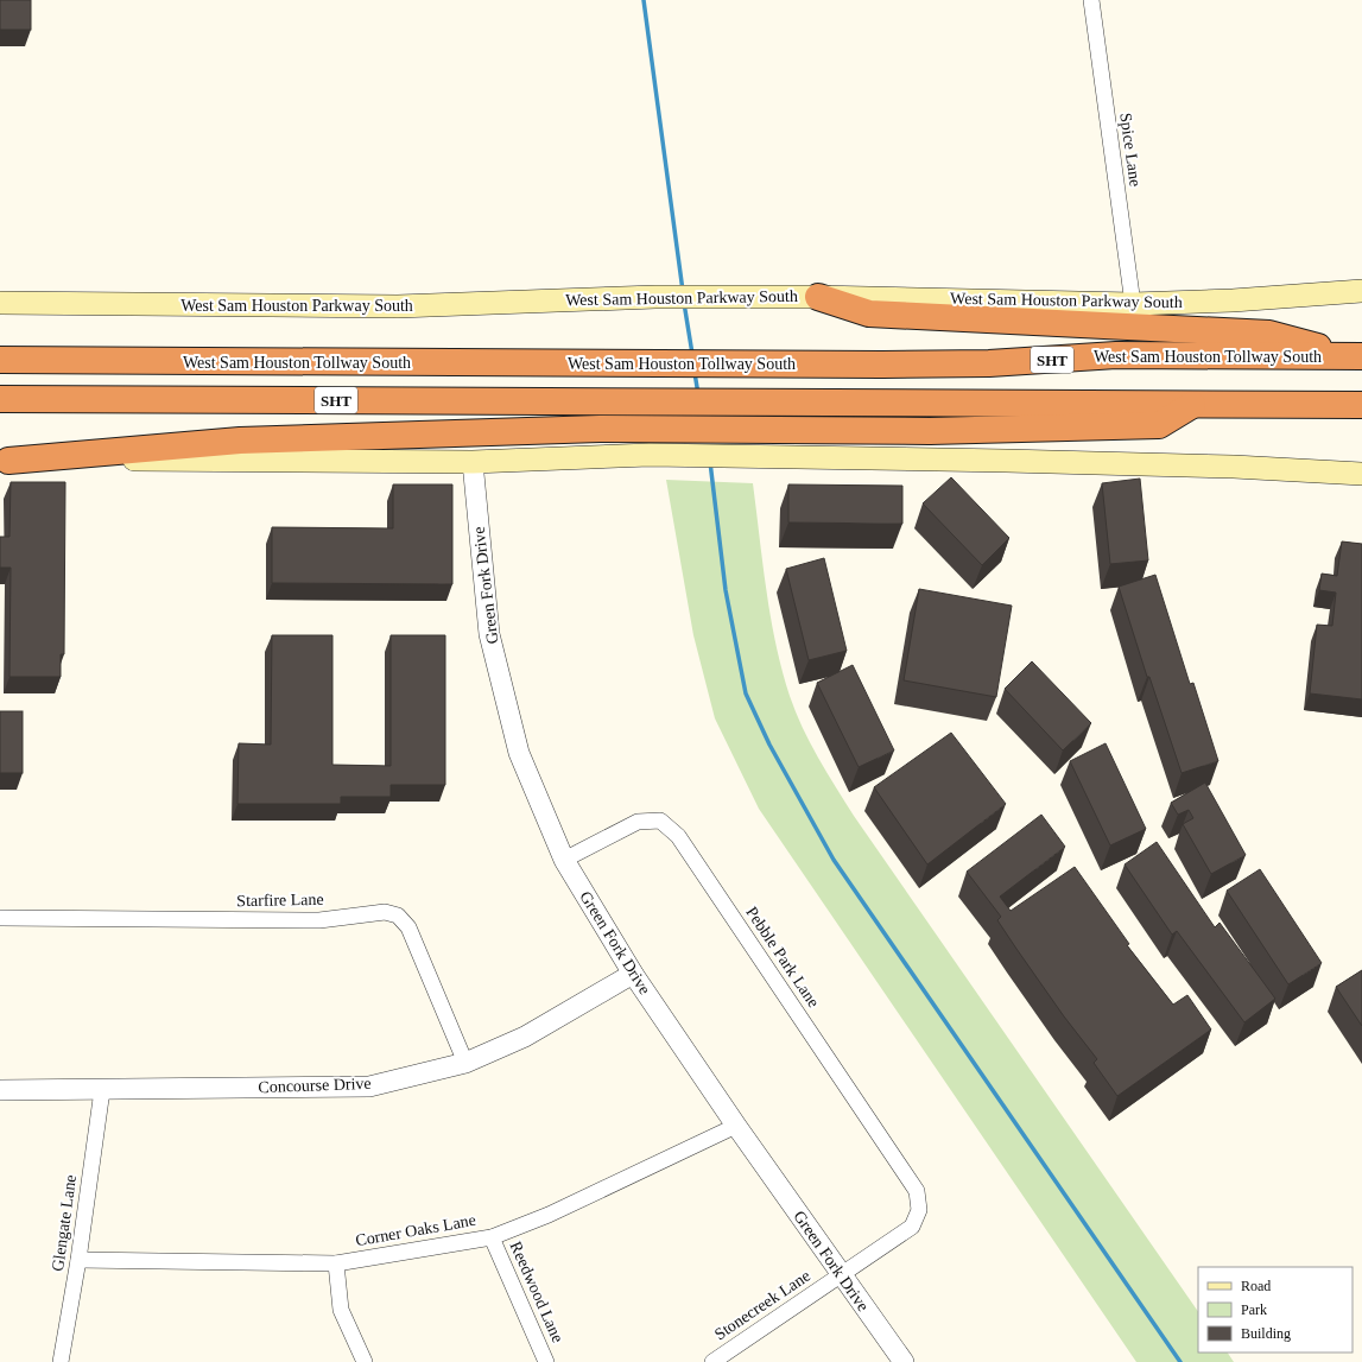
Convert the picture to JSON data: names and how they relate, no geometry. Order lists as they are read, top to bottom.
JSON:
{
  "streets": {
    "highway": ["West Sam Houston Tollway South", "SHT"],
    "main road": ["West Sam Houston Parkway South"],
    "street": [
      "Spice Lane",
      "Green Fork Drive",
      "Starfire Lane",
      "Pebble Park Lane",
      "Concourse Drive",
      "Glengate Lane",
      "Corner Oaks Lane",
      "Reedwood Lane",
      "Stonecreek Lane"
    ]
  },
  "crossings": [
    ["Spice Lane", "West Sam Houston Parkway South"],
    ["Green Fork Drive", "Pebble Park Lane"],
    ["Green Fork Drive", "Concourse Drive"],
    ["Green Fork Drive", "Corner Oaks Lane"],
    ["Green Fork Drive", "Stonecreek Lane"],
    ["Starfire Lane", "Concourse Drive"],
    ["Pebble Park Lane", "Stonecreek Lane"],
    ["Concourse Drive", "Glengate Lane"],
    ["Glengate Lane", "Corner Oaks Lane"],
    ["Corner Oaks Lane", "Reedwood Lane"]
  ],
  "legend": ["Road", "Park", "Building"]
}
